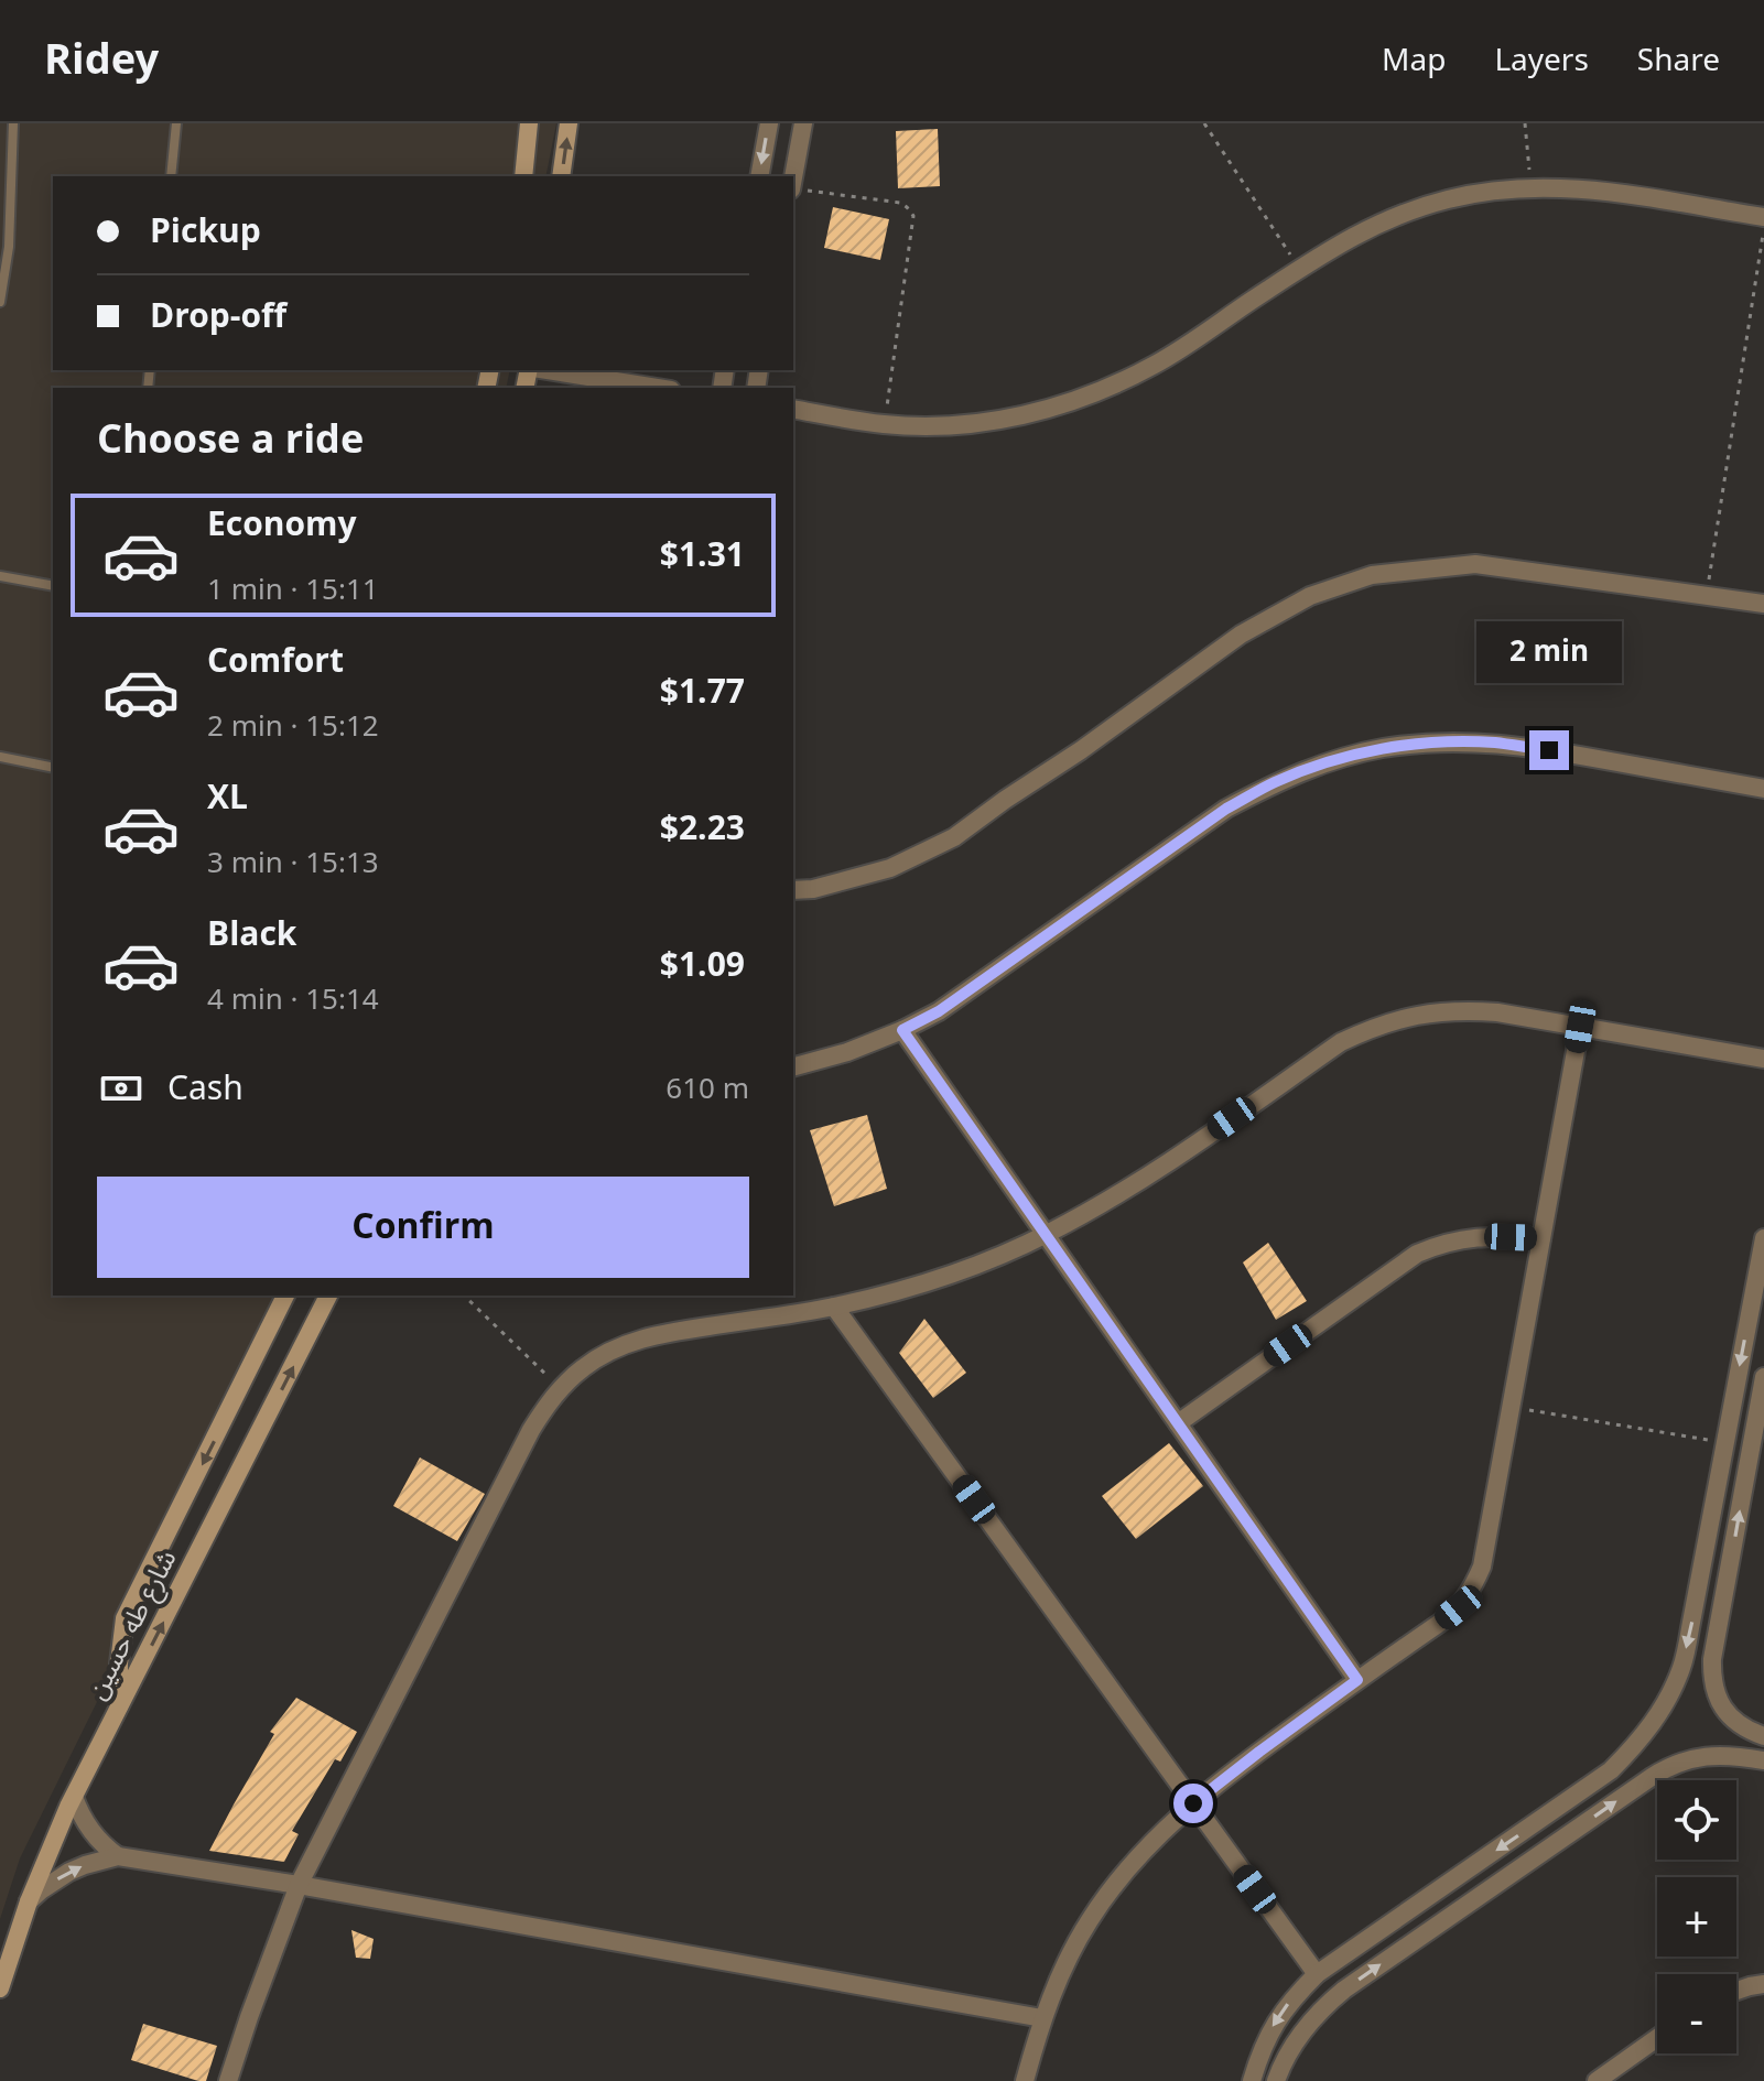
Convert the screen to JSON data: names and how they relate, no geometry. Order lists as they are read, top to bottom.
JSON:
{
  "streets": {
    "main road": ["شارع طه حسين"]
  },
  "page": {
    "header": "Ridey",
    "nav": ["Map", "Layers", "Share"],
    "banner": ["Pickup", "Drop-off"],
    "heading": "Choose a ride",
    "list": [
      {
        "name": "Economy",
        "note": "1 min · 15:11",
        "value": "$1.31"
      },
      {
        "name": "Comfort",
        "note": "2 min · 15:12",
        "value": "$1.77"
      },
      {
        "name": "XL",
        "note": "3 min · 15:13",
        "value": "$2.23"
      },
      {
        "name": "Black",
        "note": "4 min · 15:14",
        "value": "$1.09"
      }
    ],
    "bubble": "2 min",
    "pay": ["Cash", "610 m"],
    "buttons": "Confirm",
    "map_buttons": ["+", "−"]
  }
}
